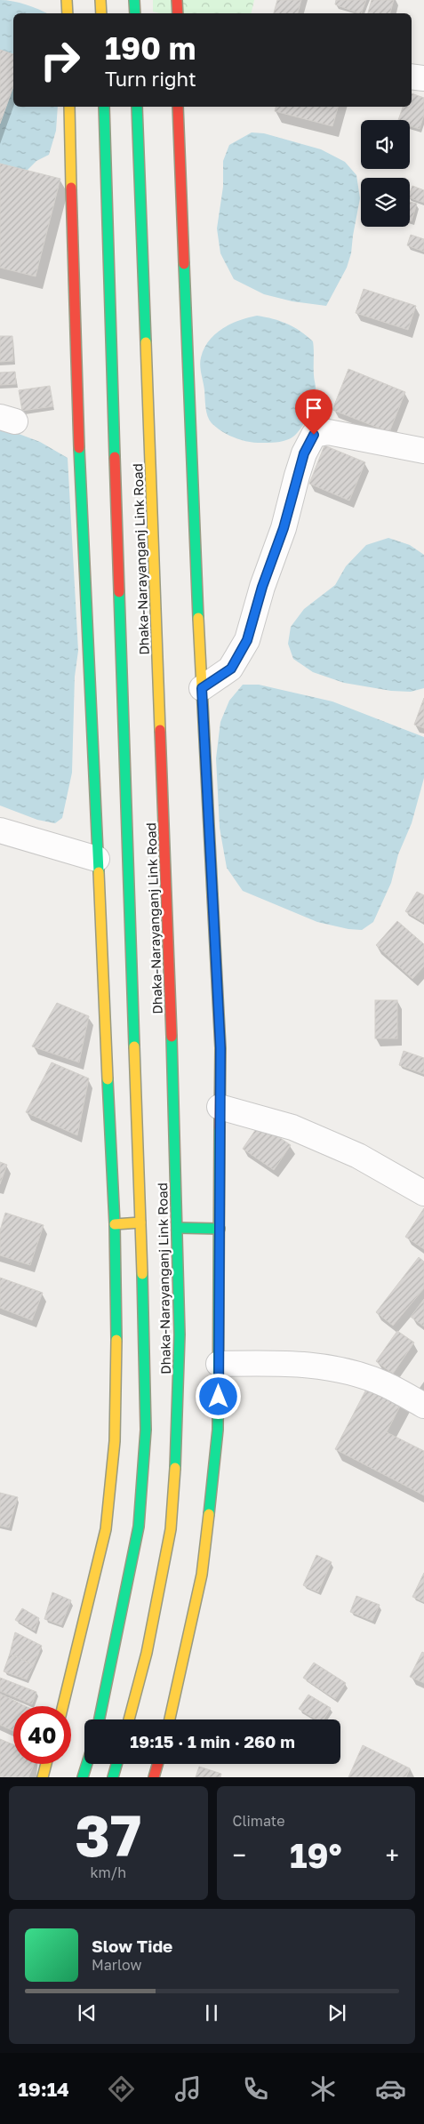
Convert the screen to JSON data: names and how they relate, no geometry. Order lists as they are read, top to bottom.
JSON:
{
  "streets": {
    "main road": ["Dhaka-Narayanganj Link Road"]
  },
  "page": {
    "turn": ["190 m", "Turn right"],
    "limit": "40",
    "trip": "19:15 · 1 min · 260 m",
    "tile": [
      ["37", "km/h"],
      "Climate"
    ],
    "heat": ["−", "19°", "+"],
    "song": ["Slow Tide", "Marlow"],
    "tabs": "19:14"
  }
}
